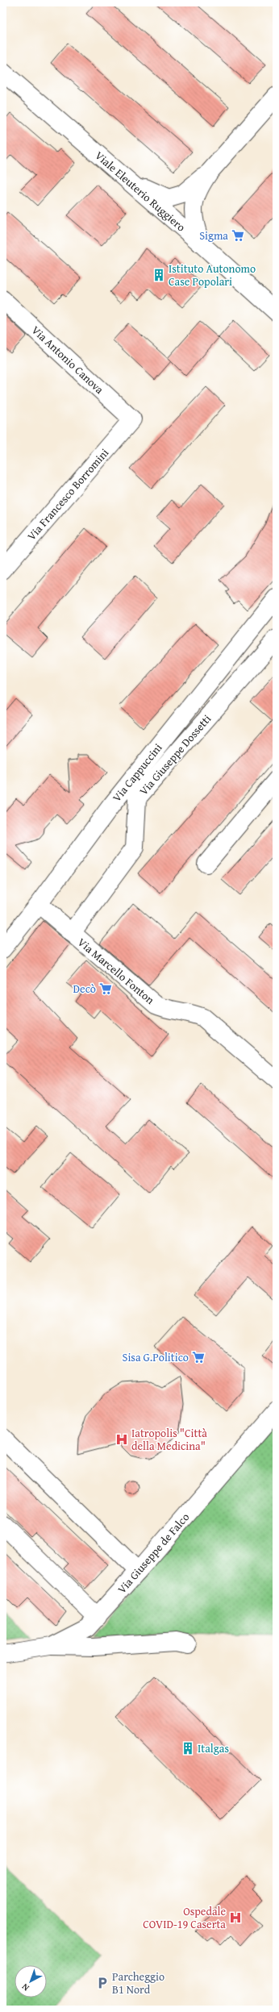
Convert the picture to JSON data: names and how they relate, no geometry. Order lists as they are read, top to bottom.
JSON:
{
  "streets": {
    "street": [
      "Viale Eleuterio Ruggiero",
      "Via Antonio Canova",
      "Via Francesco Borromini",
      "Via Giuseppe Dossetti",
      "Via Cappuccini",
      "Via Marcello Fonton",
      "Via Giuseppe de Falco"
    ]
  },
  "crossings": [
    ["Via Antonio Canova", "Via Francesco Borromini"],
    ["Via Giuseppe Dossetti", "Via Marcello Fonton"],
    ["Via Cappuccini", "Via Marcello Fonton"]
  ],
  "places": {
    "supermarket": ["Sigma", "Decò", "Sisa G.Politico"],
    "building": ["Istituto Autonomo Case Popolari", "Italgas"],
    "hospital": ["Iatropolis \"Città della Medicina\"", "Ospedale COVID-19 Caserta"],
    "parking": ["Parcheggio B1 Nord"]
  },
  "north": "bottom left"
}
